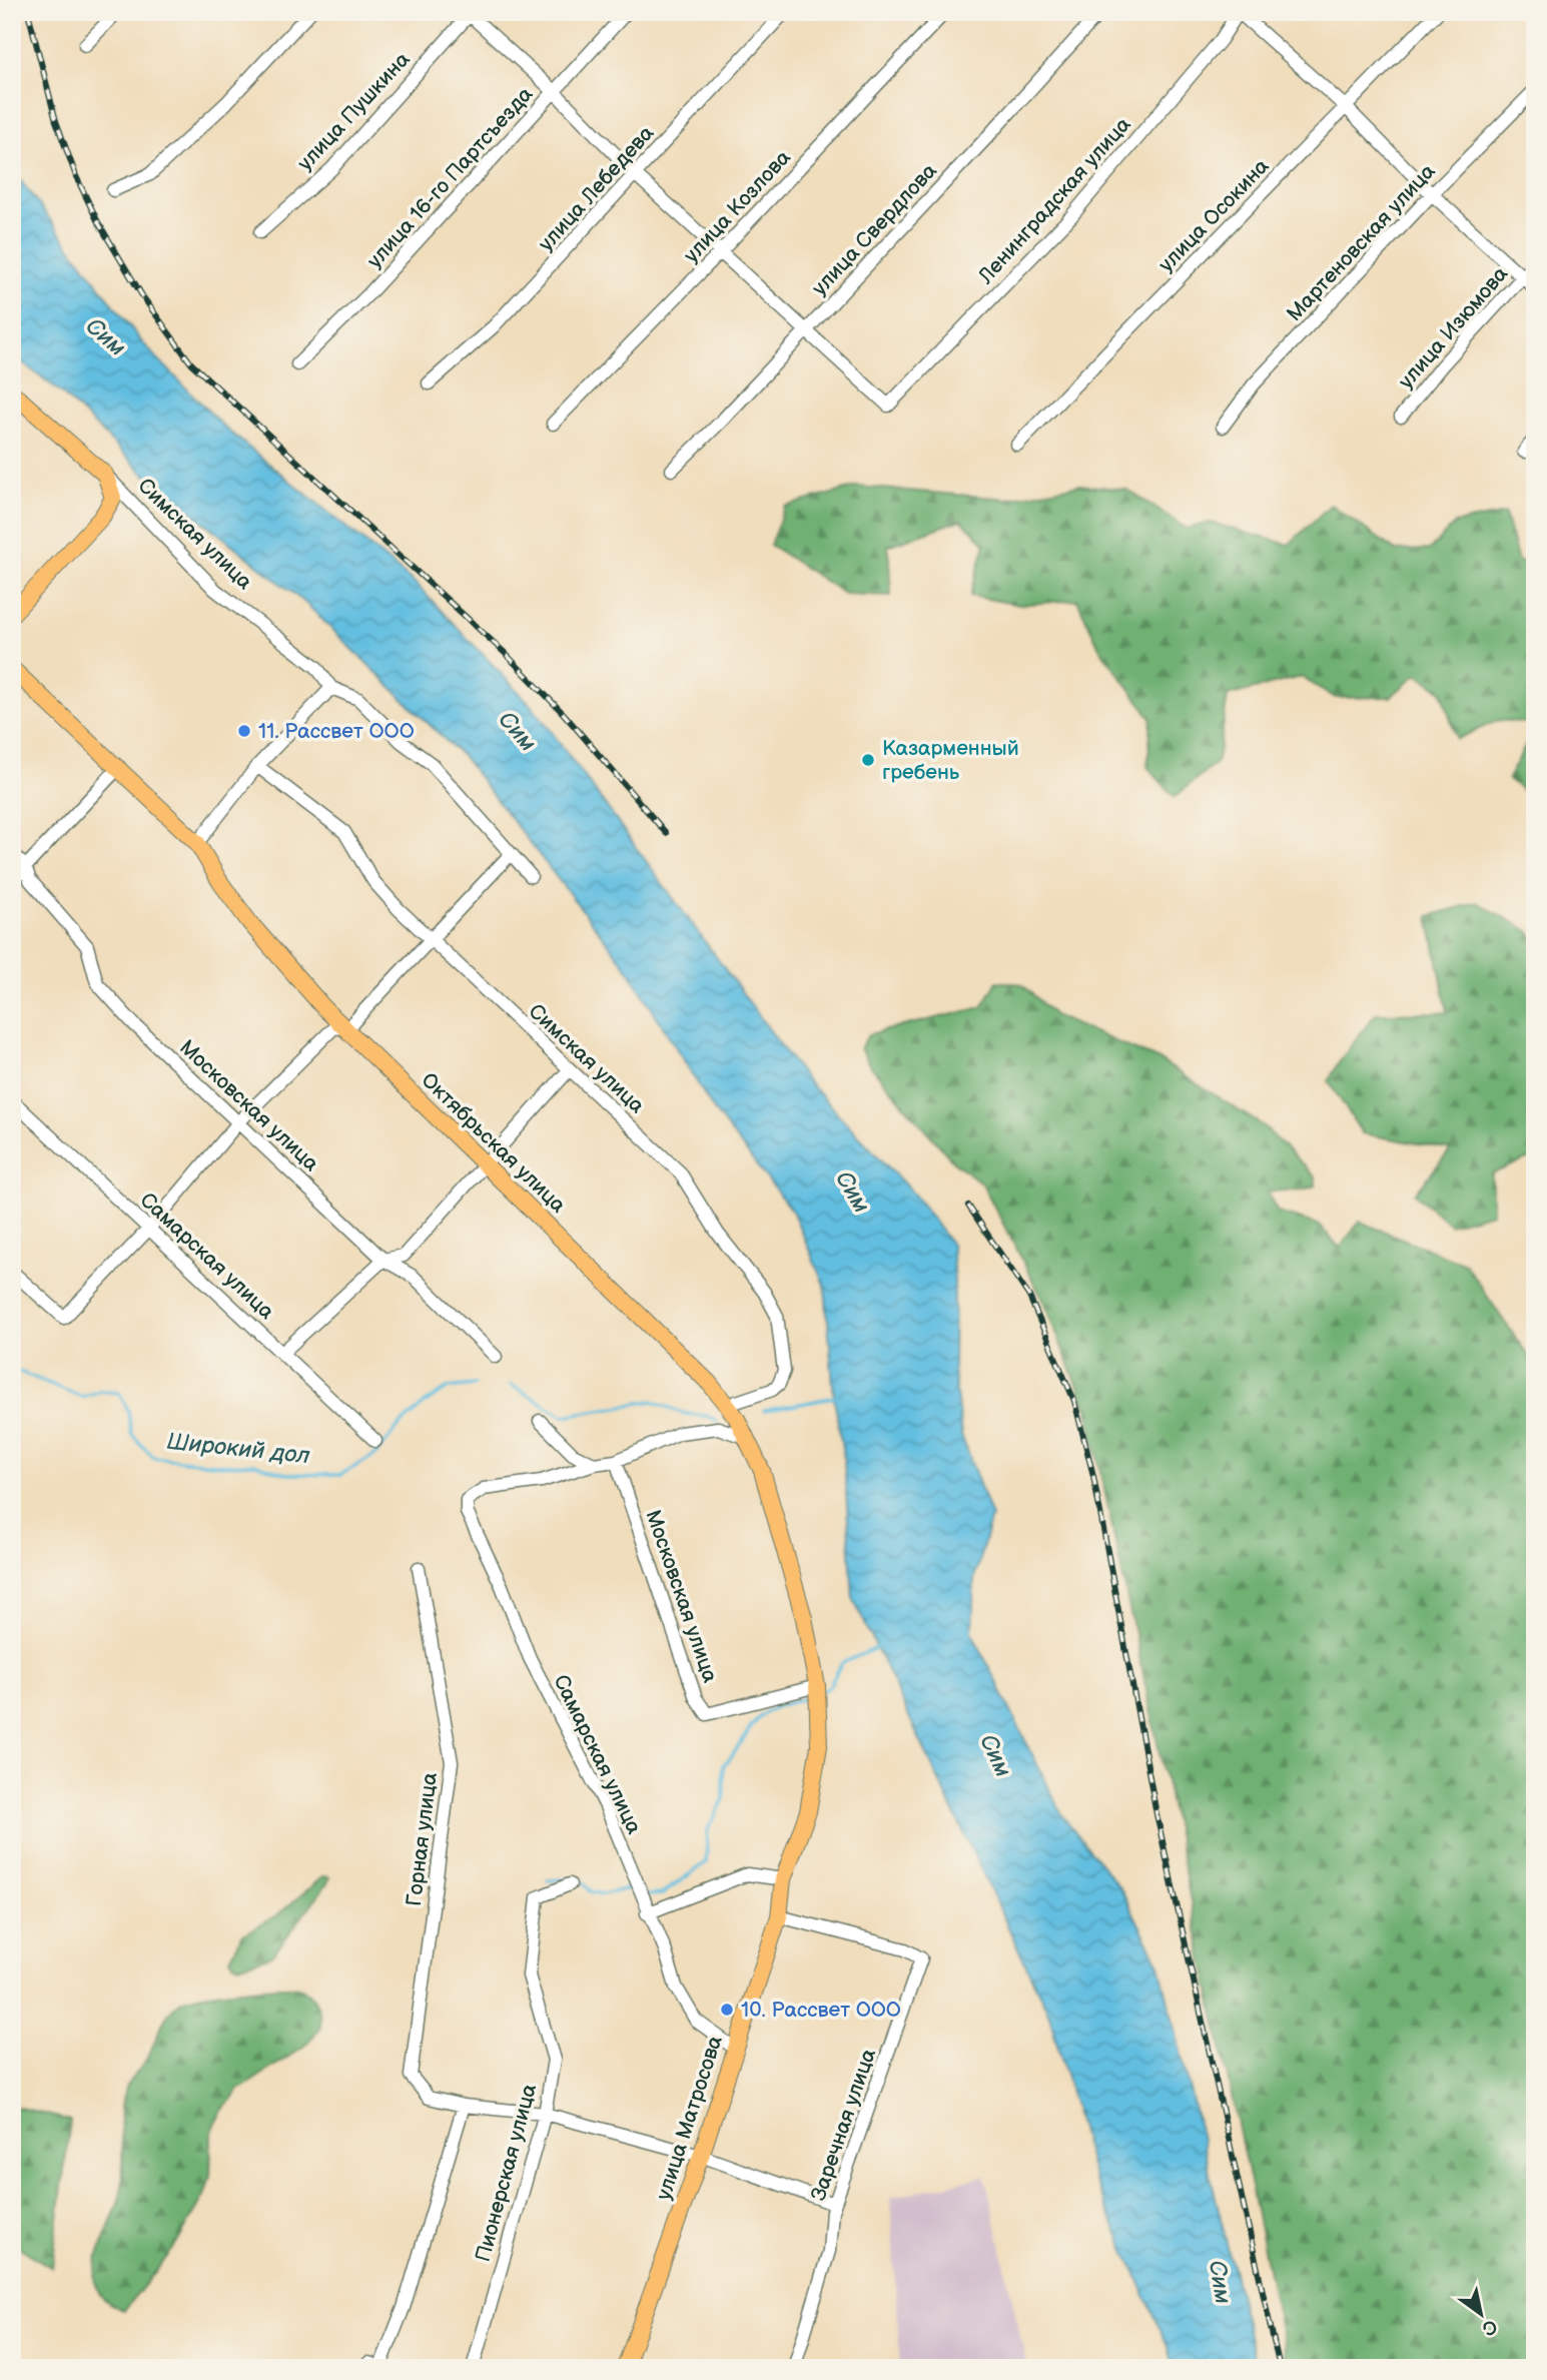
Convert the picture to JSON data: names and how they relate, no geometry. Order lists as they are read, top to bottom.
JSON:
{
  "streets": {
    "main road": ["Симская улица", "Октябрьская улица", "улица Матросова"],
    "street": [
      "улица Пушкина",
      "улица 16-го Партсъезда",
      "улица Лебедева",
      "Ленинградская улица",
      "улица Козлова",
      "улица Осокина",
      "улица Свердлова",
      "Мартеновская улица",
      "улица Изюмова",
      "Московская улица",
      "Самарская улица",
      "Горная улица",
      "Заречная улица",
      "Пионерская улица"
    ]
  },
  "crossings": [
    ["Ленинградская улица", "улица Свердлова"],
    ["Симская улица", "Октябрьская улица"],
    ["Московская улица", "Октябрьская улица"],
    ["Октябрьская улица", "улица Матросова"],
    ["Самарская улица", "улица Матросова"],
    ["улица Матросова", "Заречная улица"]
  ],
  "water": ["Сим", "Широкий дол"],
  "places": ["11. Рассвет ООО", "Казарменный гребень", "10. Рассвет ООО"],
  "north": "bottom right"
}
